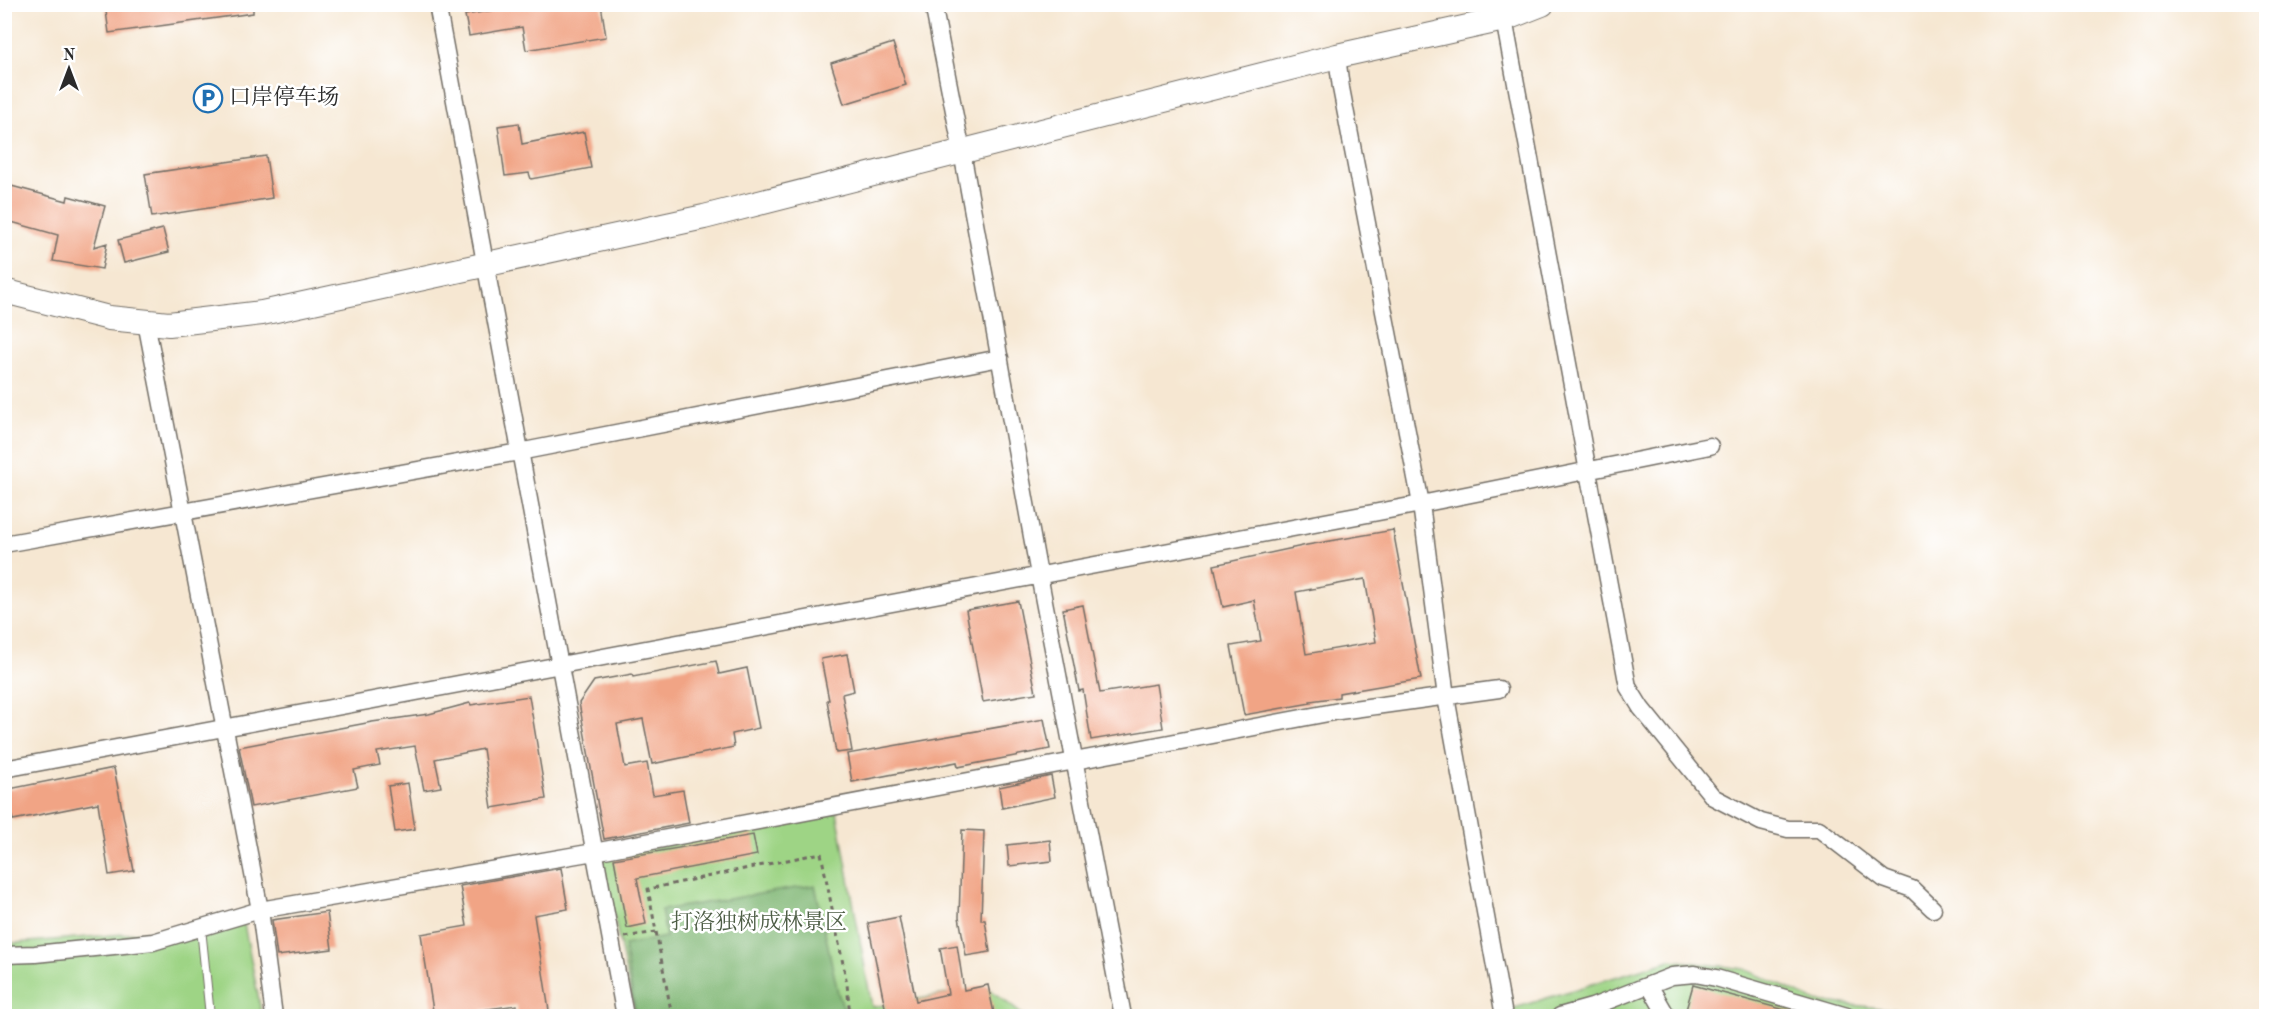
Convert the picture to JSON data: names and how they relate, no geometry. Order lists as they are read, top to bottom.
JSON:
{
  "parks": ["打洛独树成林景区"],
  "places": {
    "parking": ["口岸停车场"]
  },
  "north": "top"
}
